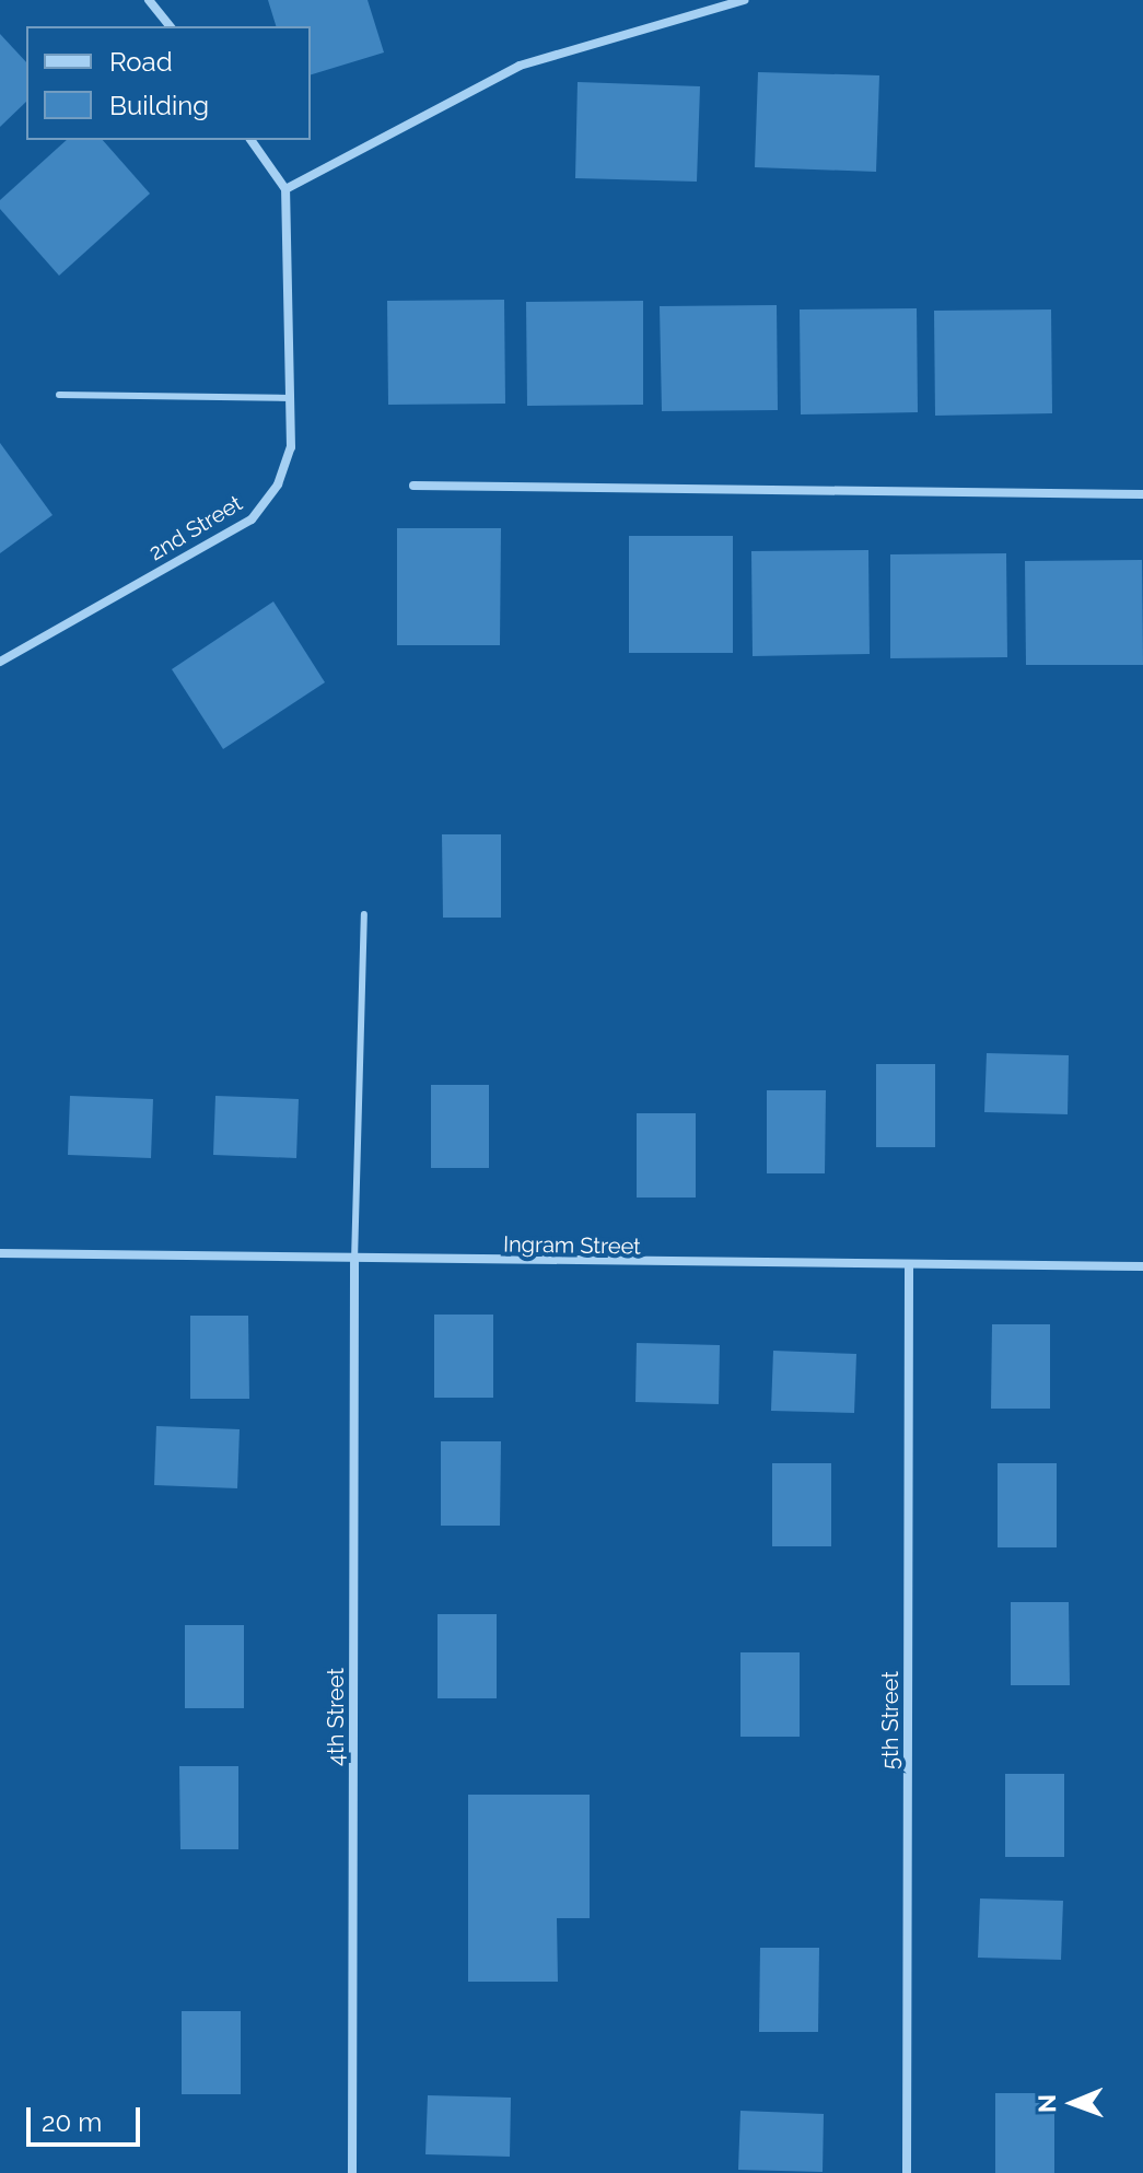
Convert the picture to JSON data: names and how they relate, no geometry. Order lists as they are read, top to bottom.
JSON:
{
  "streets": {
    "street": [
      "2nd Street",
      "Ingram Street",
      "4th Street",
      "5th Street"
    ]
  },
  "crossings": [
    ["Ingram Street", "4th Street"],
    ["Ingram Street", "5th Street"]
  ],
  "legend": ["Road", "Building"],
  "scale_bar": "20 m",
  "north": "left"
}
